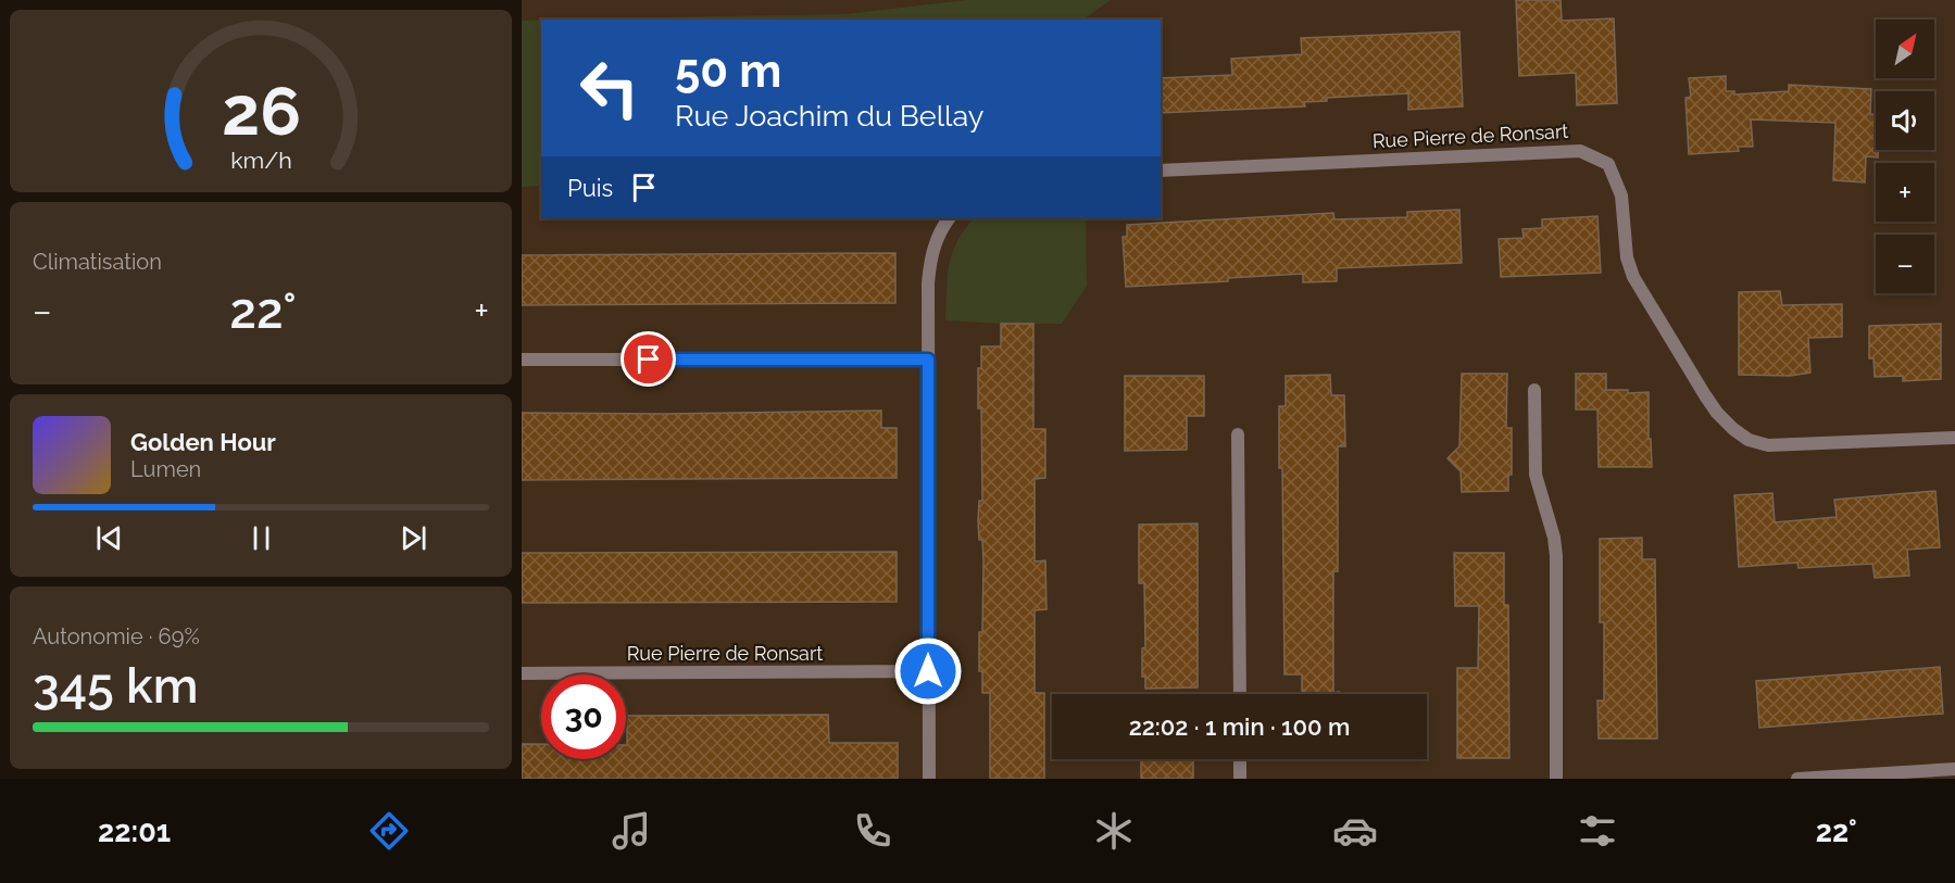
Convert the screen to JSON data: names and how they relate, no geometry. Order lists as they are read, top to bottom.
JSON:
{
  "streets": {
    "street": ["Rue Pierre de Ronsart"]
  },
  "north": "top right",
  "page": {
    "map_buttons": ["+", "−"],
    "turn": ["50 m", "Rue Joachim du Bellay"],
    "then": "Puis",
    "tile": [
      "Climatisation",
      ["Autonomie · 69%", "345 km"]
    ],
    "heat": ["−", "22°", "+"],
    "song": ["Golden Hour", "Lumen"],
    "limit": "30",
    "trip": "22:02 · 1 min · 100 m",
    "tabs": ["22:01", "22°"],
    "gauge": ["26", "km/h"]
  }
}
